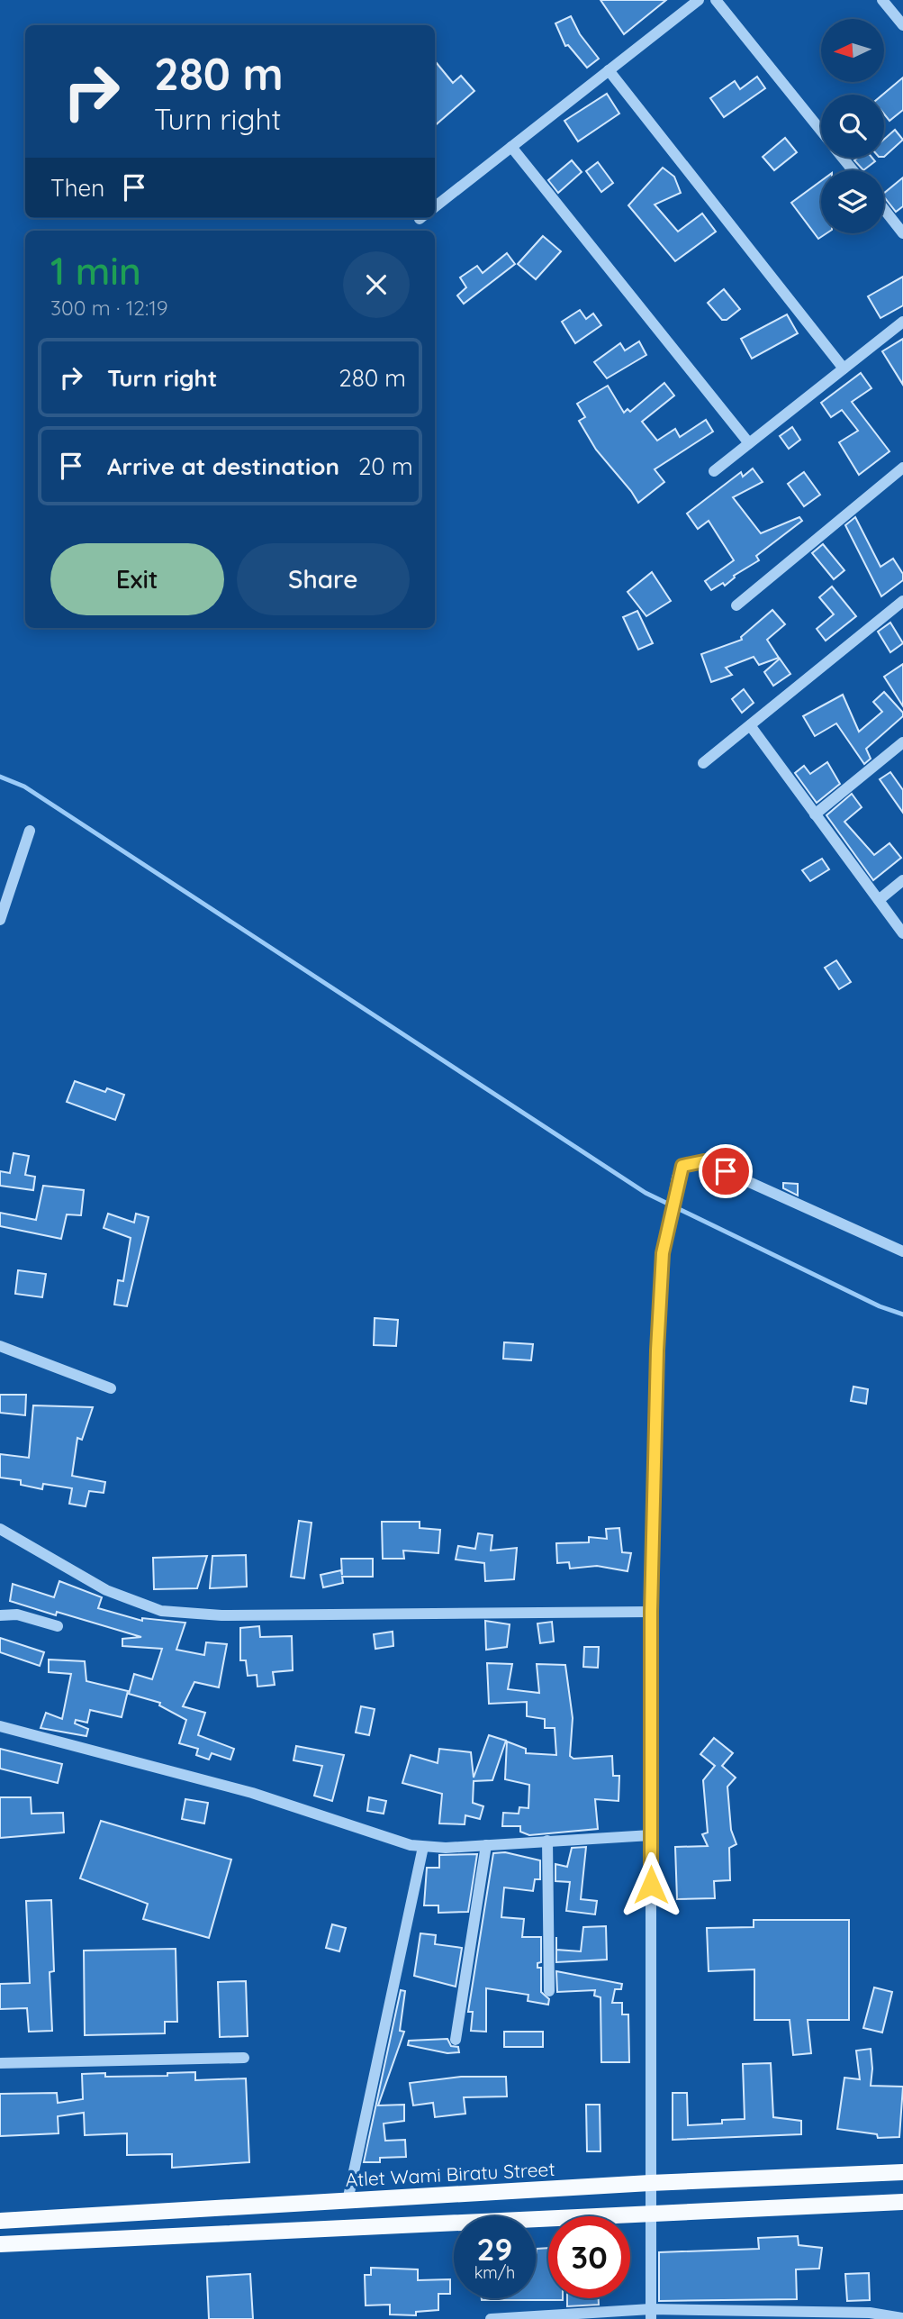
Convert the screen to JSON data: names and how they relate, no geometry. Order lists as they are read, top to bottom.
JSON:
{
  "streets": {
    "main road": ["Atlet Wami Biratu Street"]
  },
  "north": "left",
  "page": {
    "turn": ["280 m", "Turn right"],
    "then": "Then",
    "heading": ["1 min", "300 m · 12:19"],
    "list": [
      {
        "name": "Turn right",
        "value": "280 m"
      },
      {
        "name": "Arrive at destination",
        "value": "20 m"
      }
    ],
    "buttons": ["Exit", "Share"],
    "speed": "29 km/h",
    "limit": "30"
  }
}
